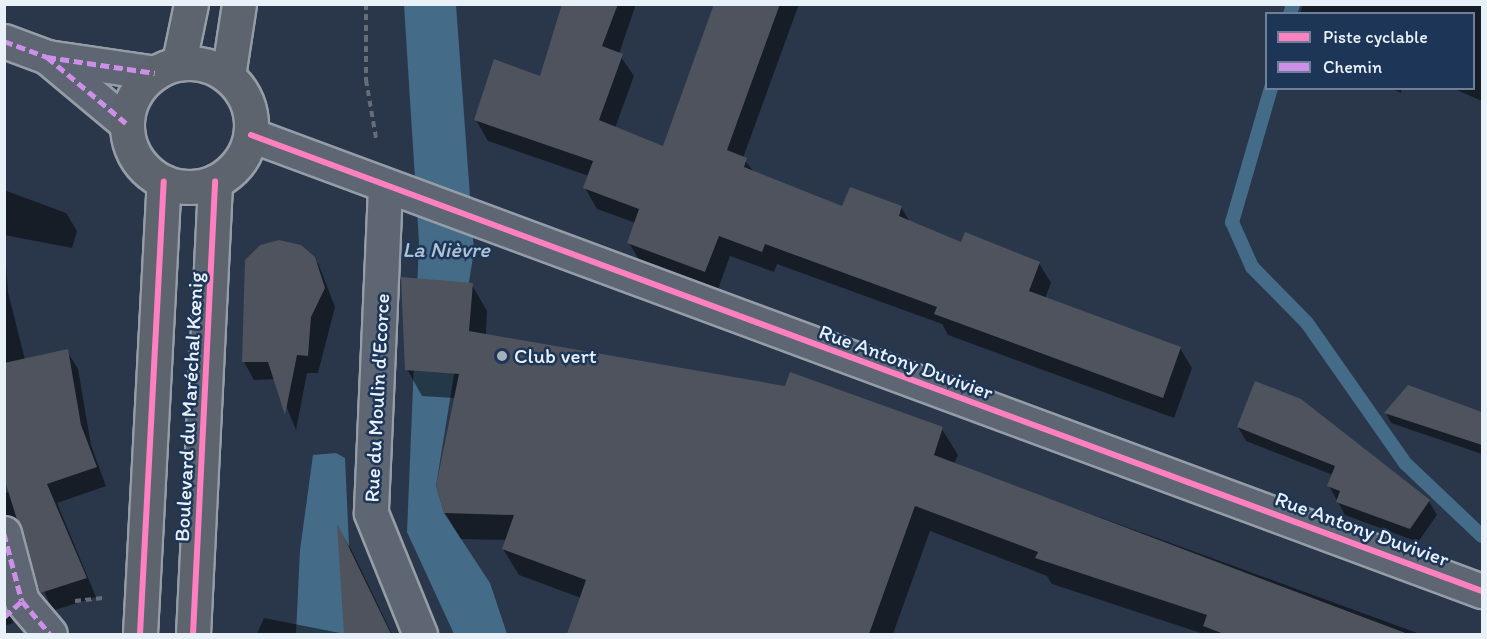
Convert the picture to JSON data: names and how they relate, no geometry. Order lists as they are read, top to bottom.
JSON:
{
  "streets": {
    "main road": ["Boulevard du Maréchal Kœnig"],
    "street": ["Rue Antony Duvivier", "Rue du Moulin d'Ecorce"]
  },
  "crossings": [
    ["Rue Antony Duvivier", "Rue du Moulin d'Ecorce"],
    ["Rue Antony Duvivier", "Boulevard du Maréchal Kœnig"]
  ],
  "water": ["La Nièvre"],
  "places": ["Club vert"],
  "legend": ["Piste cyclable", "Chemin"]
}
